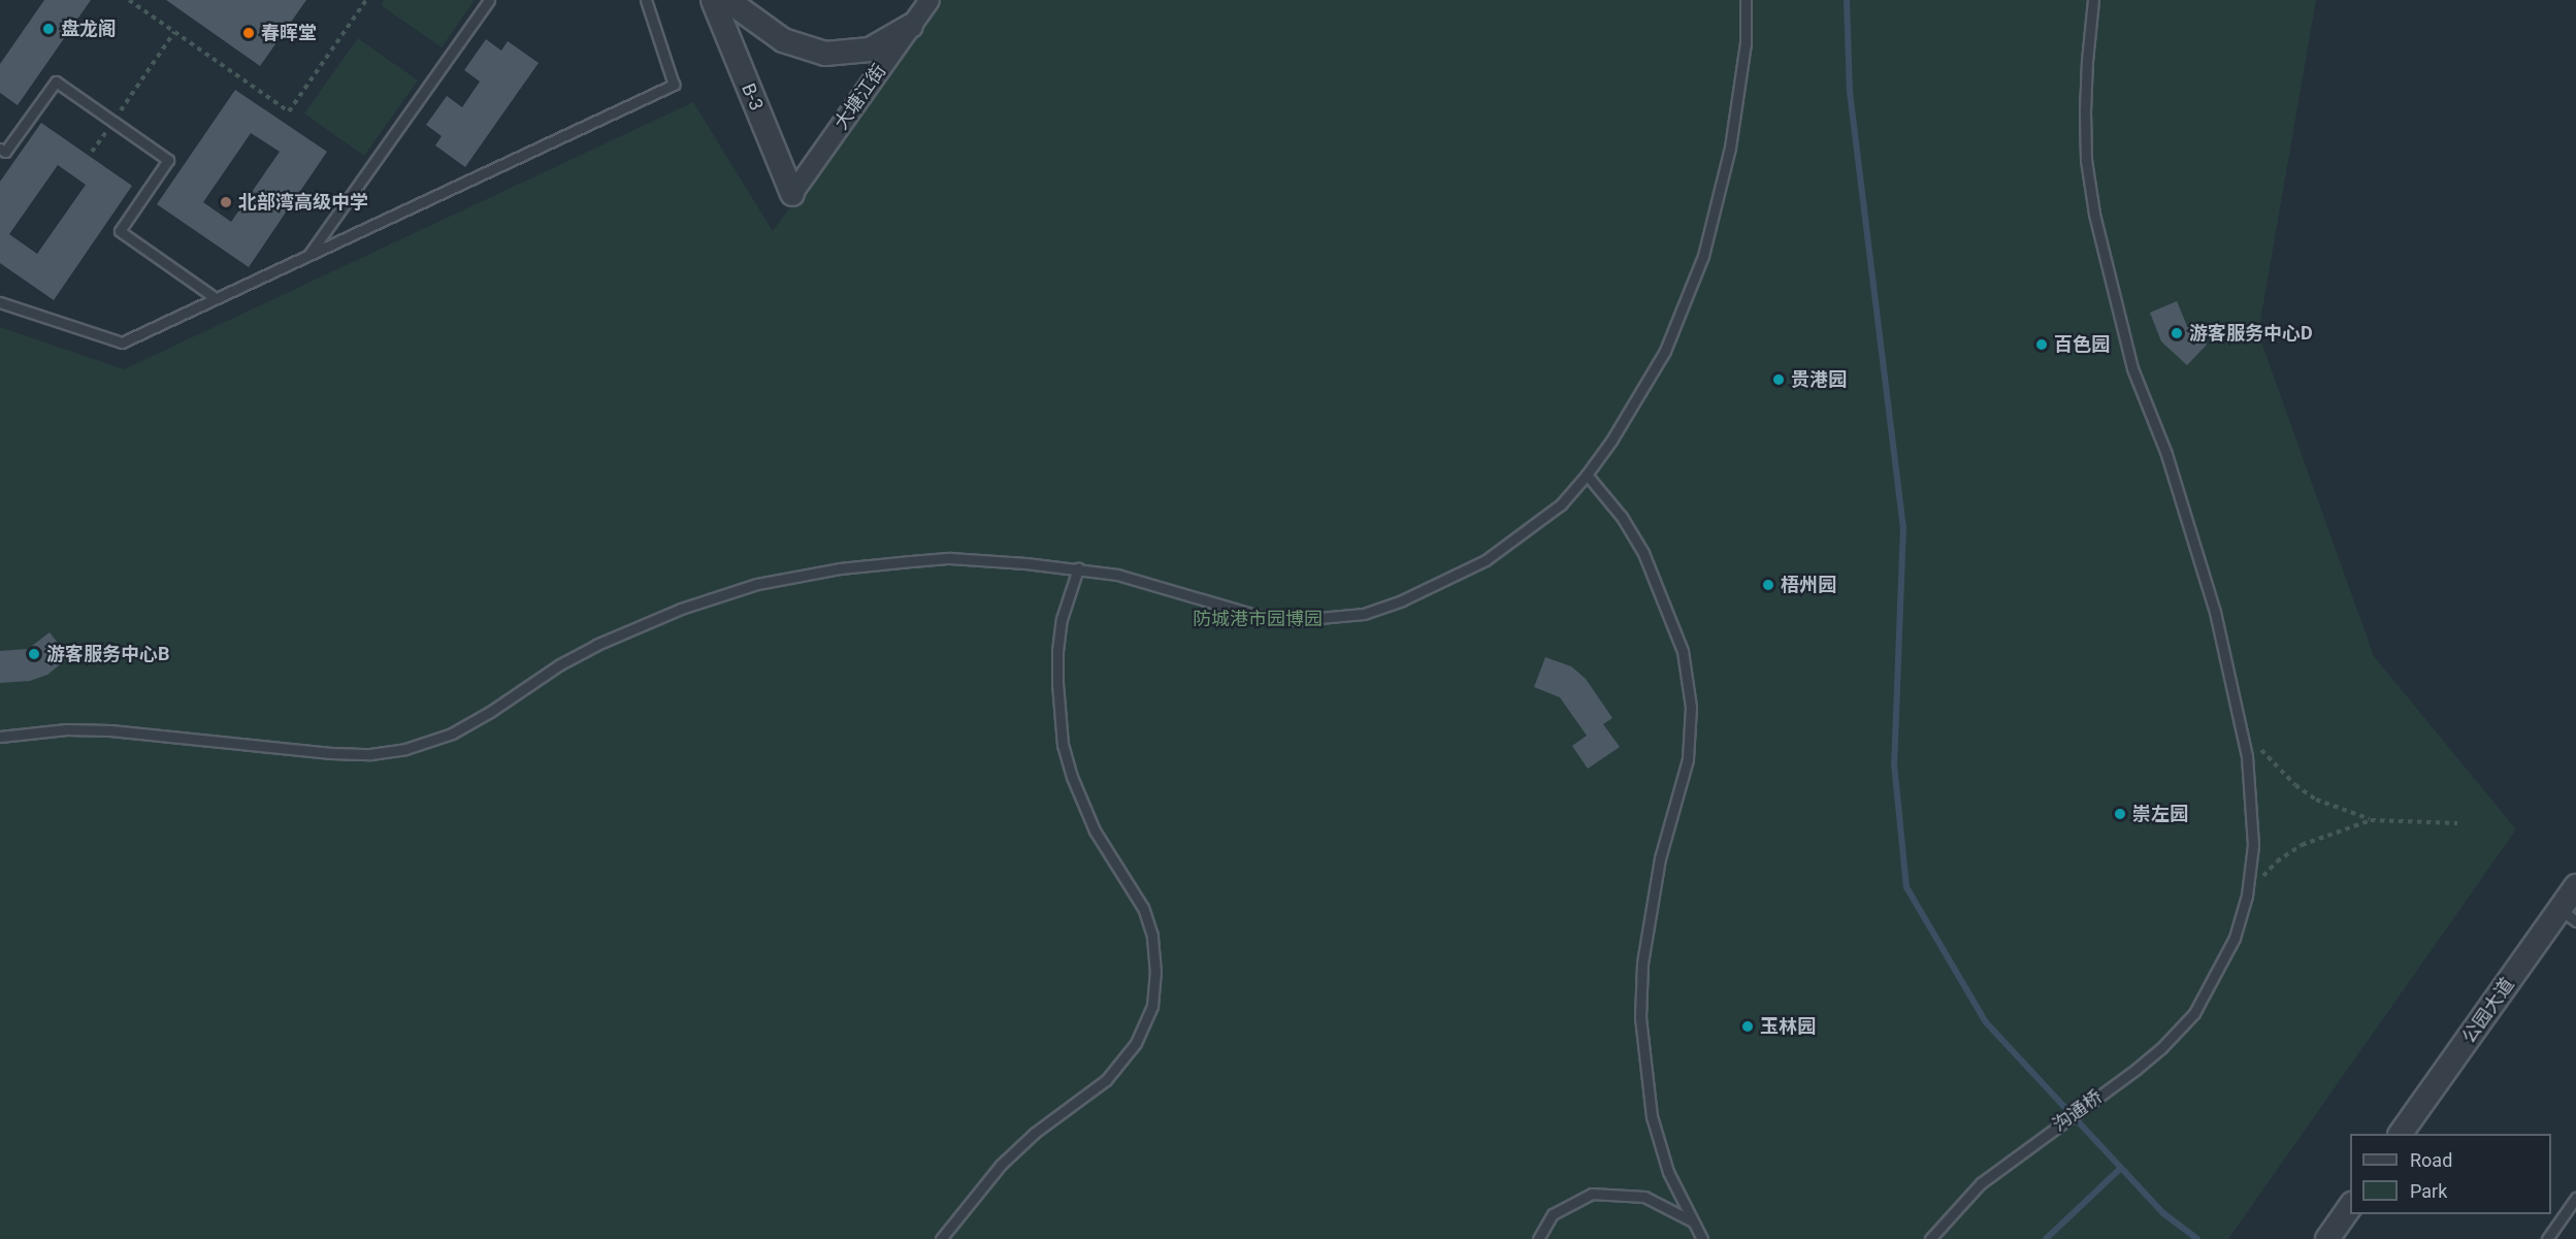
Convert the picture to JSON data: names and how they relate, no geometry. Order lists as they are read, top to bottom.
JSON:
{
  "streets": {
    "street": ["B-3", "大塘江街", "公园大道"],
    "lane": ["沟通桥"]
  },
  "crossings": [
    ["B-3", "大塘江街"]
  ],
  "parks": ["防城港市园博园"],
  "places": [
    "盘龙阁",
    "春晖堂",
    "北部湾高级中学",
    "游客服务中心D",
    "百色园",
    "贵港园",
    "梧州园",
    "游客服务中心B",
    "崇左园",
    "玉林园"
  ],
  "legend": ["Road", "Park"]
}
